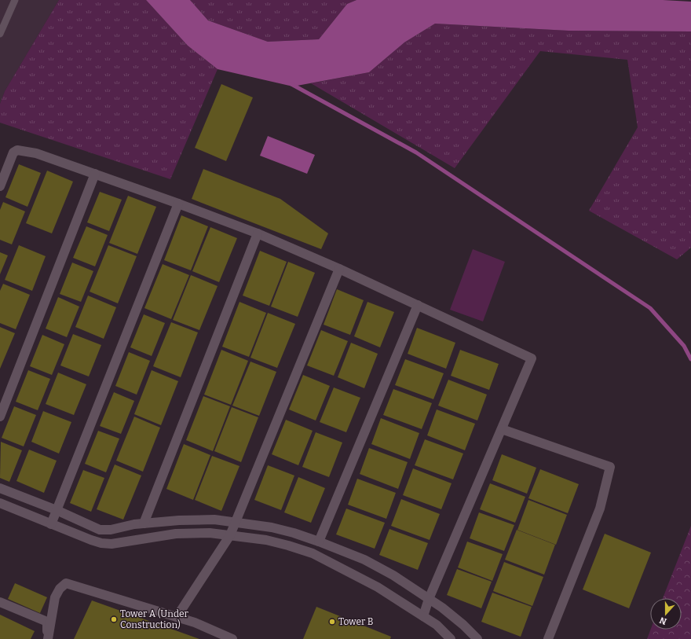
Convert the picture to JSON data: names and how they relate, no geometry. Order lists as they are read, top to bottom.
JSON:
{
  "places": ["Tower A (Under Construction)", "Tower B"],
  "north": "bottom"
}
